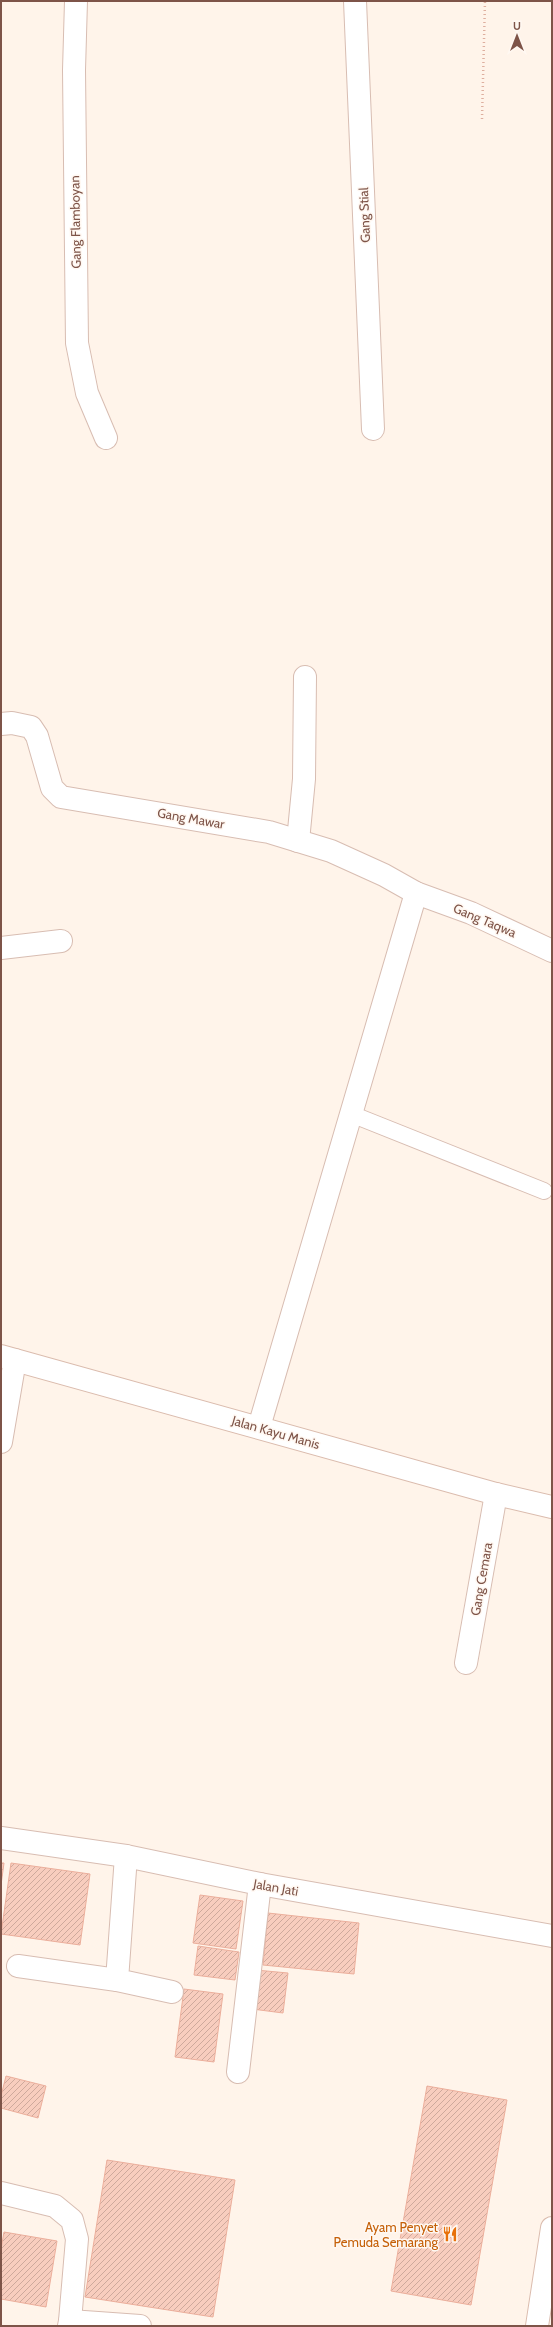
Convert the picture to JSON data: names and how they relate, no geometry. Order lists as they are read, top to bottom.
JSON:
{
  "streets": {
    "street": [
      "Gang Stial",
      "Gang Flamboyan",
      "Gang Mawar",
      "Gang Taqwa",
      "Jalan Kayu Manis",
      "Gang Cemara",
      "Jalan Jati"
    ]
  },
  "crossings": [
    ["Gang Mawar", "Gang Taqwa"],
    ["Jalan Kayu Manis", "Gang Cemara"]
  ],
  "places": {
    "restaurant": ["Ayam Penyet Pemuda Semarang"]
  },
  "north": "top"
}
